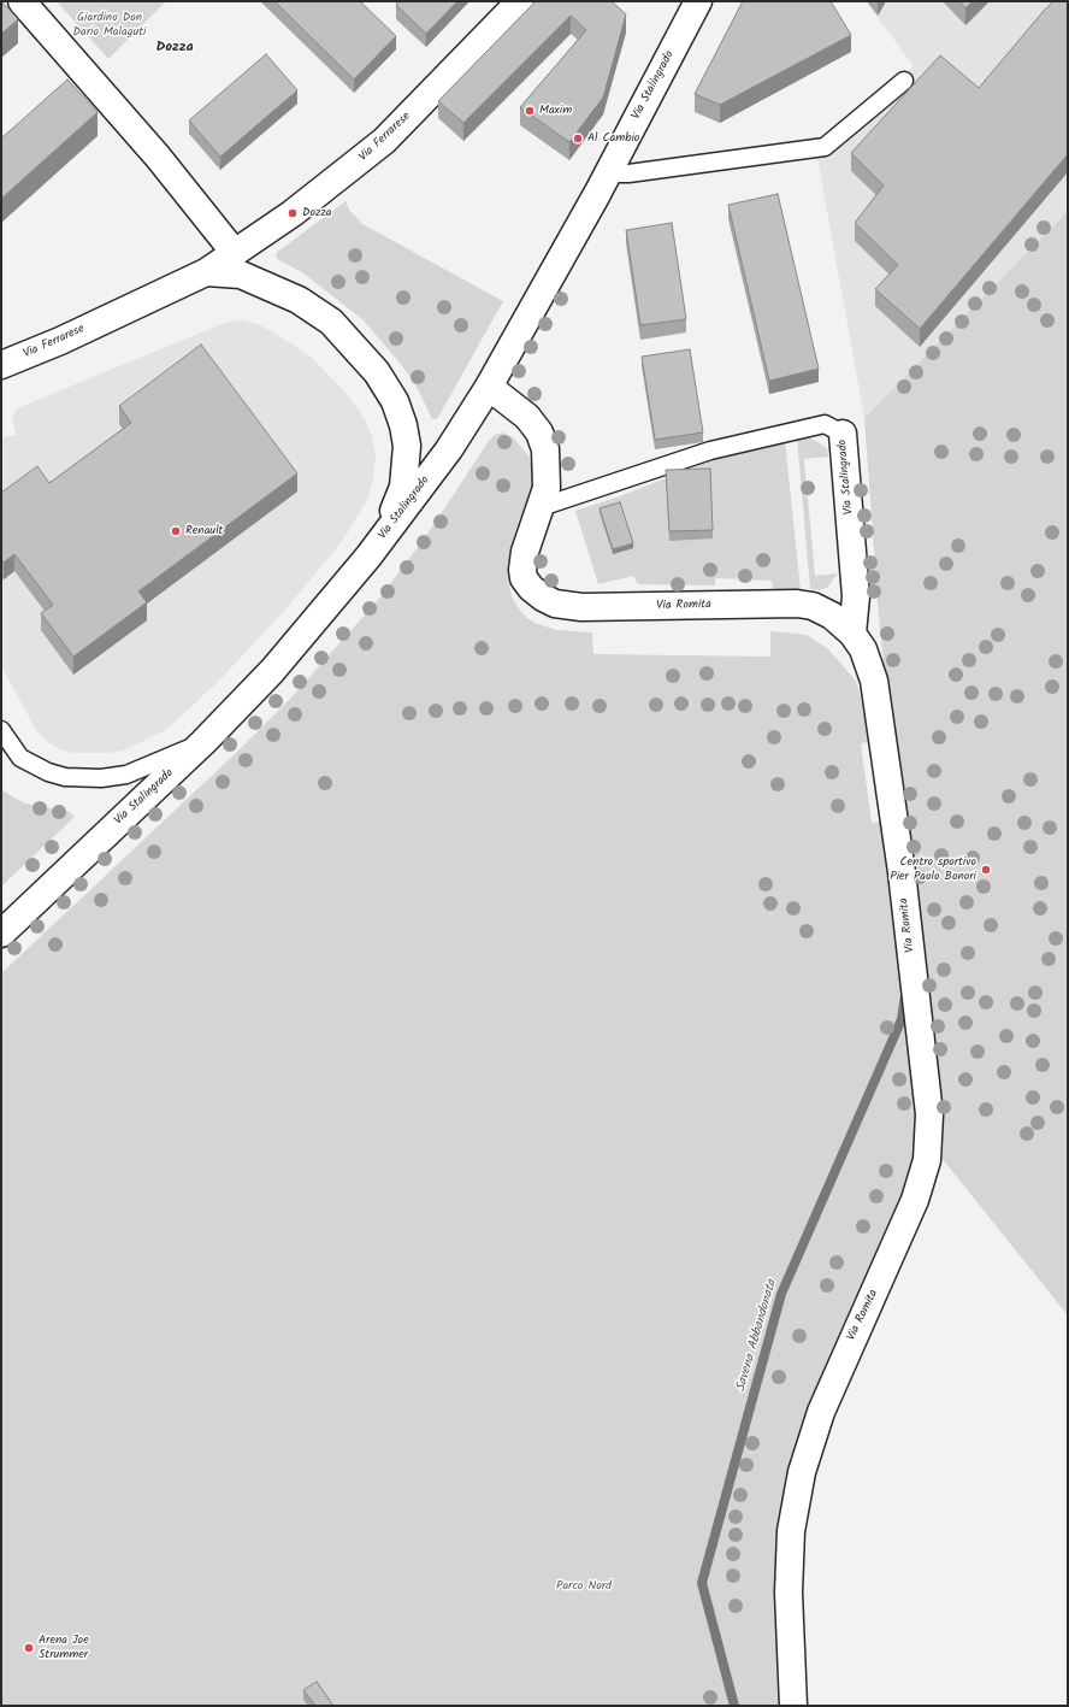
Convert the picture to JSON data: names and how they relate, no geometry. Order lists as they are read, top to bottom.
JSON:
{
  "streets": {
    "main road": ["Via Stalingrado", "Via Ferrarese", "Via Romita"]
  },
  "crossings": [
    ["Via Stalingrado", "Via Romita"]
  ],
  "districts": ["Dozza"],
  "water": ["Savena Abbandonata"],
  "parks": ["Giardino Don Dario Malaguti", "Parco Nord"],
  "places": [
    "Maxim",
    "Al Cambio",
    "Dozza",
    "Renault",
    "Centro sportivo Pier Paolo Bonori",
    "Arena Joe Strummer"
  ]
}
